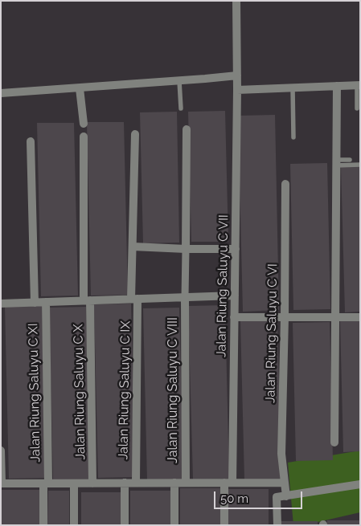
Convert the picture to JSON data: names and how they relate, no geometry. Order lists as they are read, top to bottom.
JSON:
{
  "streets": {
    "street": [
      "Jalan Riung Saluyu C VII",
      "Jalan Riung Saluyu C VI",
      "Jalan Riung Saluyu C IX",
      "Jalan Riung Saluyu C VIII",
      "Jalan Riung Saluyu C X",
      "Jalan Riung Saluyu C XI"
    ]
  },
  "scale_bar": "50 m"
}
